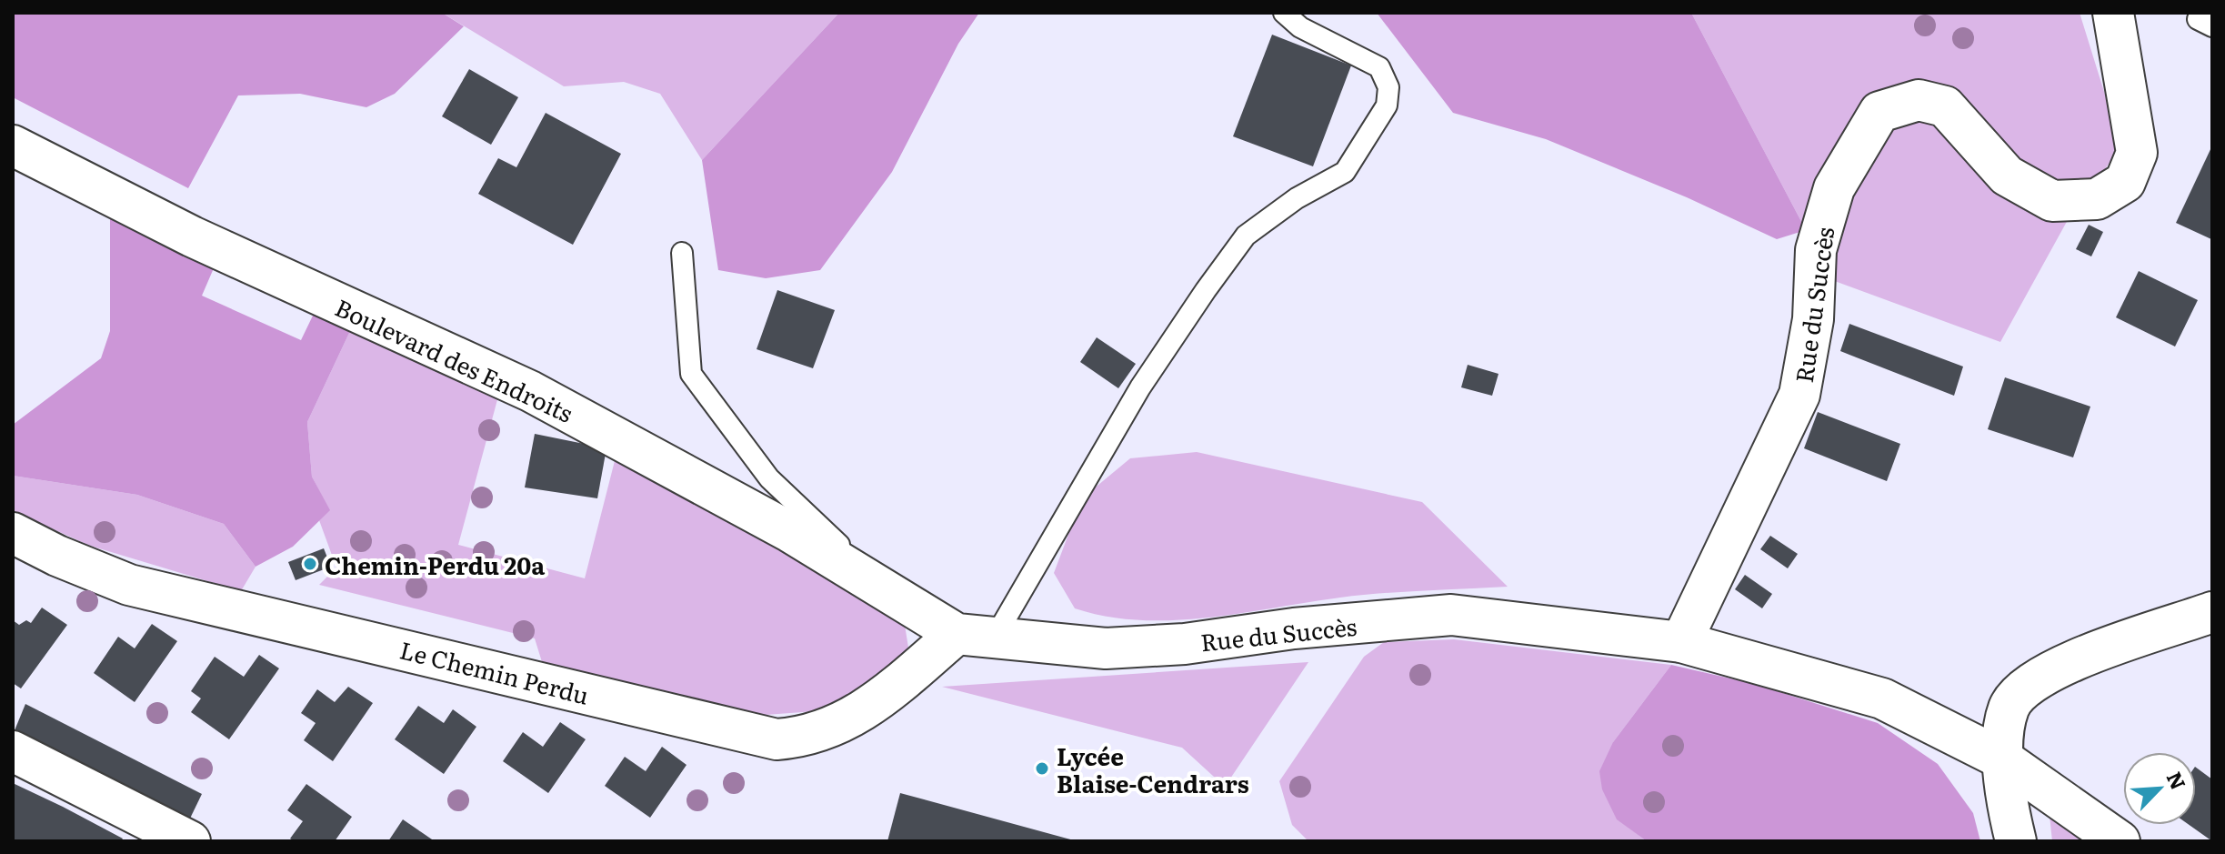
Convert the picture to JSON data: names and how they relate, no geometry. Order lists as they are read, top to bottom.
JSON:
{
  "streets": {
    "street": ["Rue du Succès", "Boulevard des Endroits", "Le Chemin Perdu"]
  },
  "crossings": [
    ["Rue du Succès", "Boulevard des Endroits"],
    ["Rue du Succès", "Le Chemin Perdu"]
  ],
  "places": ["Chemin-Perdu 20a", "Lycée Blaise-Cendrars"],
  "north": "top right"
}
